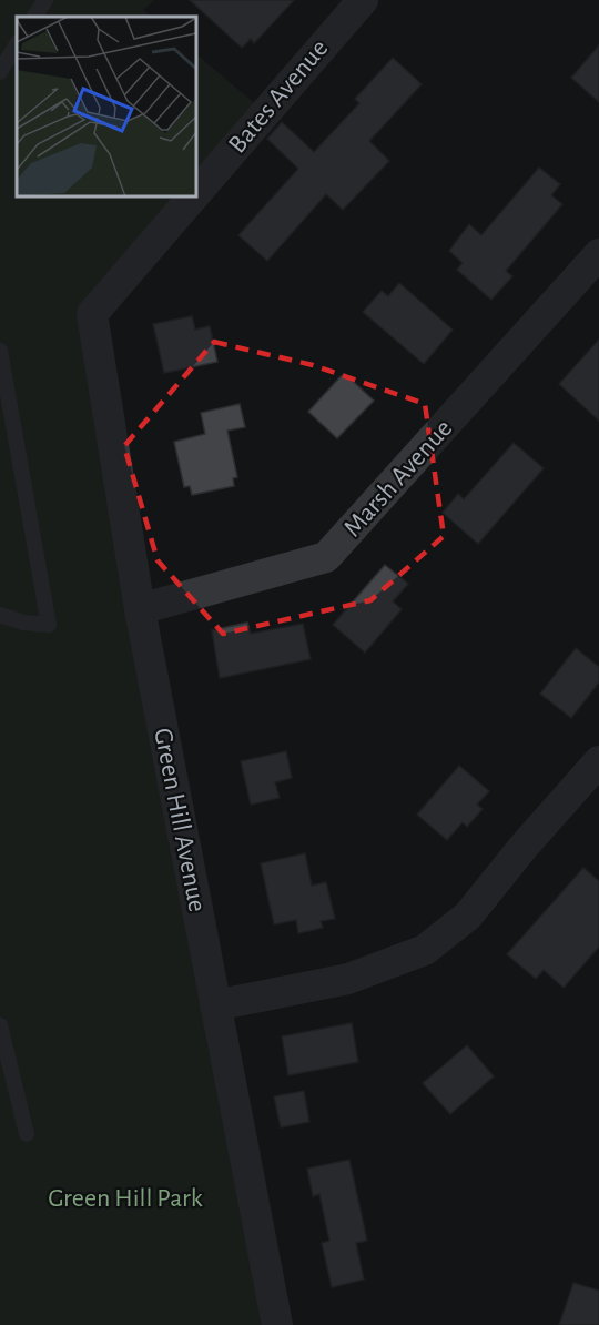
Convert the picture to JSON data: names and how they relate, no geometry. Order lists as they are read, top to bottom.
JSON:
{
  "streets": {
    "street": ["Bates Avenue", "Marsh Avenue", "Green Hill Avenue"]
  },
  "crossings": [
    ["Bates Avenue", "Green Hill Avenue"],
    ["Marsh Avenue", "Green Hill Avenue"]
  ],
  "parks": ["Green Hill Park"]
}
